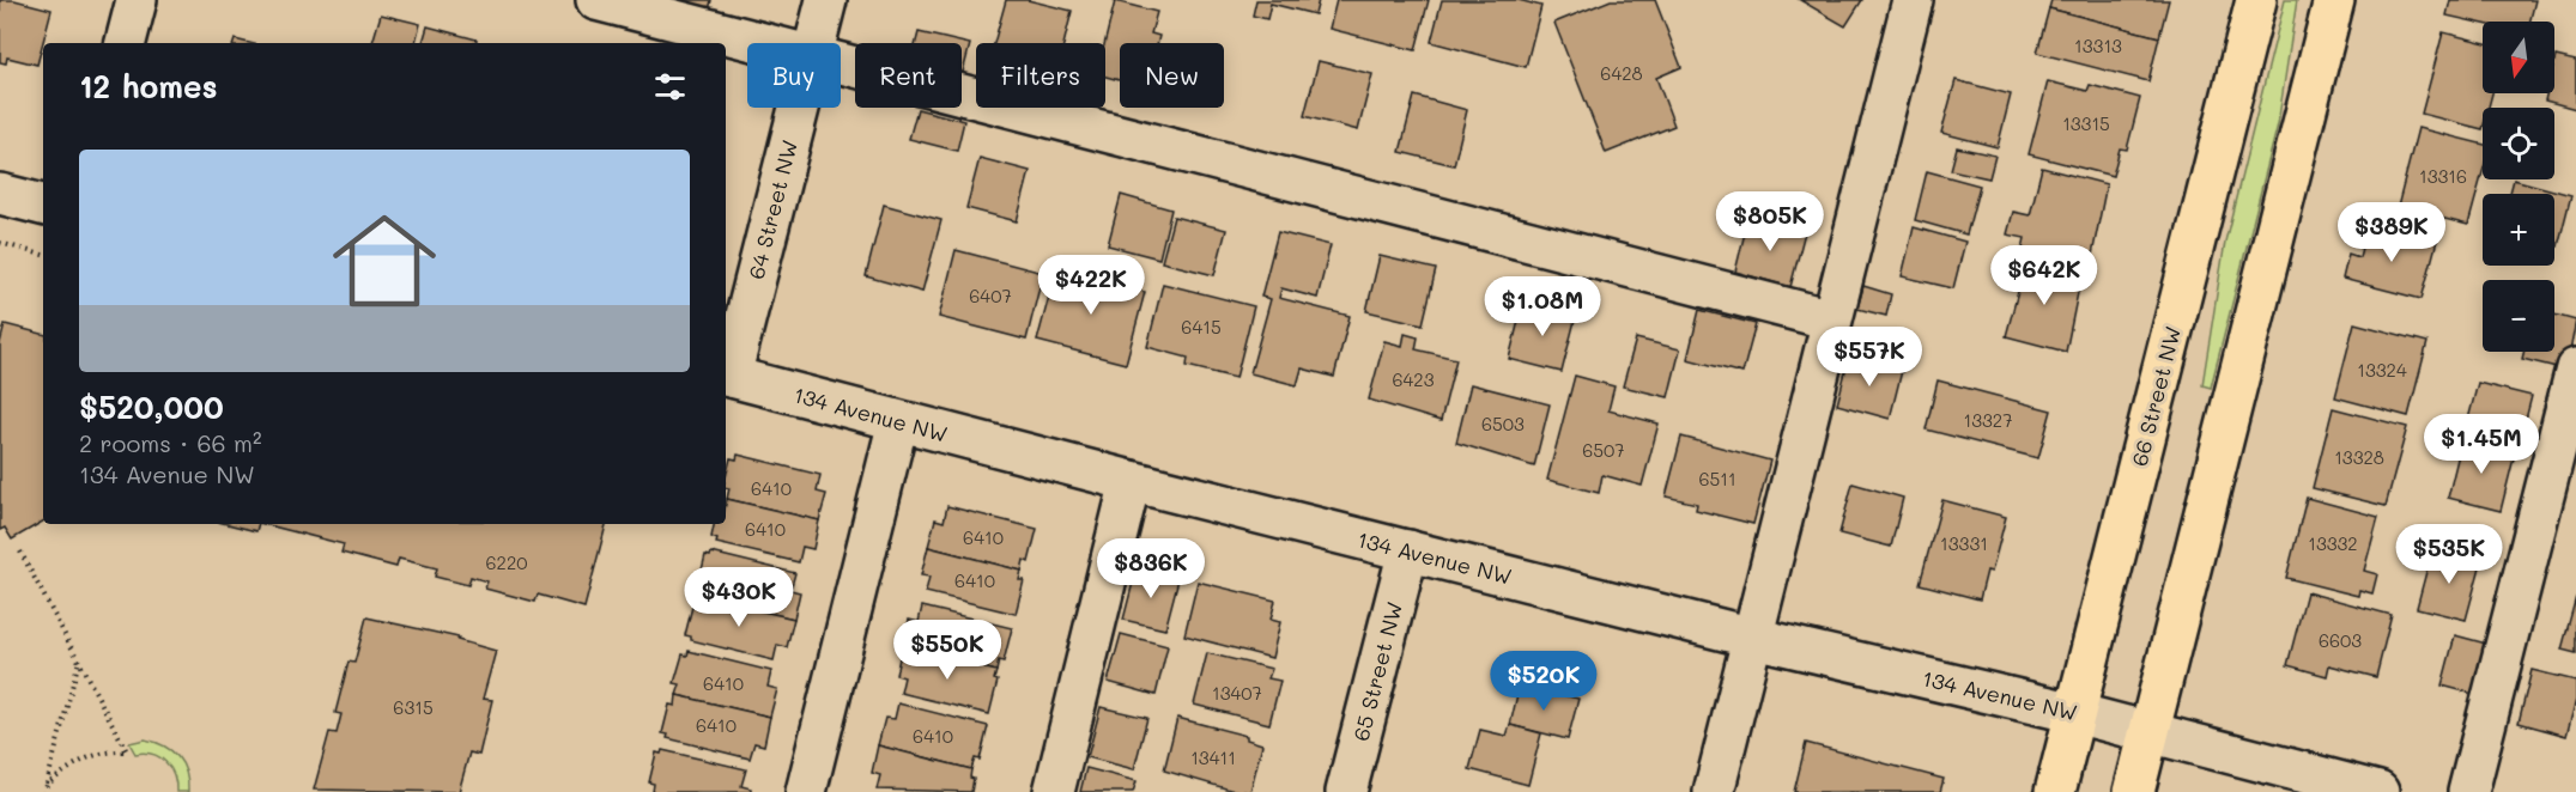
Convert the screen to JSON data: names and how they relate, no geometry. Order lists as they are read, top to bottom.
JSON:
{
  "streets": {
    "main road": ["66 Street NW"],
    "street": ["64 Street NW", "134 Avenue NW", "65 Street NW"]
  },
  "crossings": [
    ["64 Street NW", "134 Avenue NW"],
    ["66 Street NW", "134 Avenue NW"],
    ["134 Avenue NW", "65 Street NW"]
  ],
  "house_numbers": [
    "13313",
    "6428",
    "13315",
    "13316",
    "6407",
    "6415",
    "13324",
    "6423",
    "13327",
    "6503",
    "6507",
    "13328",
    "6511",
    "6410",
    "6410",
    "6410",
    "13331",
    "13332",
    "6220",
    "6410",
    "6603",
    "6410",
    "13407",
    "6315",
    "6410",
    "6410",
    "13411"
  ],
  "north": "bottom",
  "page": {
    "map_buttons": ["+", "−"],
    "chip": [
      "Buy",
      "Rent",
      "Filters",
      "New"
    ],
    "heading": "12 homes",
    "list": [
      {
        "name": "$520,000",
        "note": "2 rooms · 66 m² · 134 Avenue NW"
      }
    ],
    "price": [
      "$805K",
      "$389K",
      "$642K",
      "$422K",
      "$1.08M",
      "$557K",
      "$1.45M",
      "$535K",
      "$836K",
      "$430K",
      "$550K",
      "$520K"
    ]
  }
}
